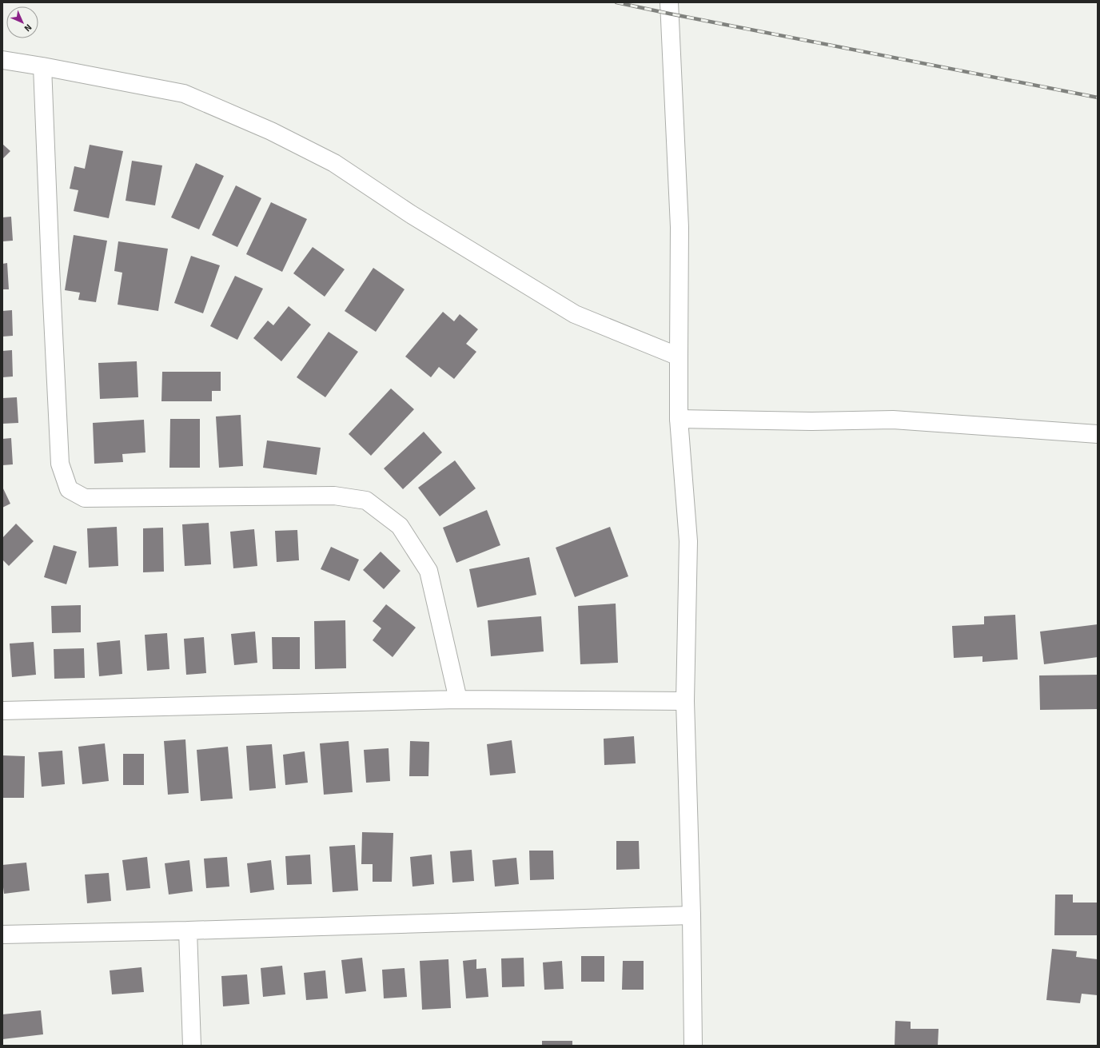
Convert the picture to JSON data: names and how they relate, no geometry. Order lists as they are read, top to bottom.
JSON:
{
  "north": "bottom right"
}
